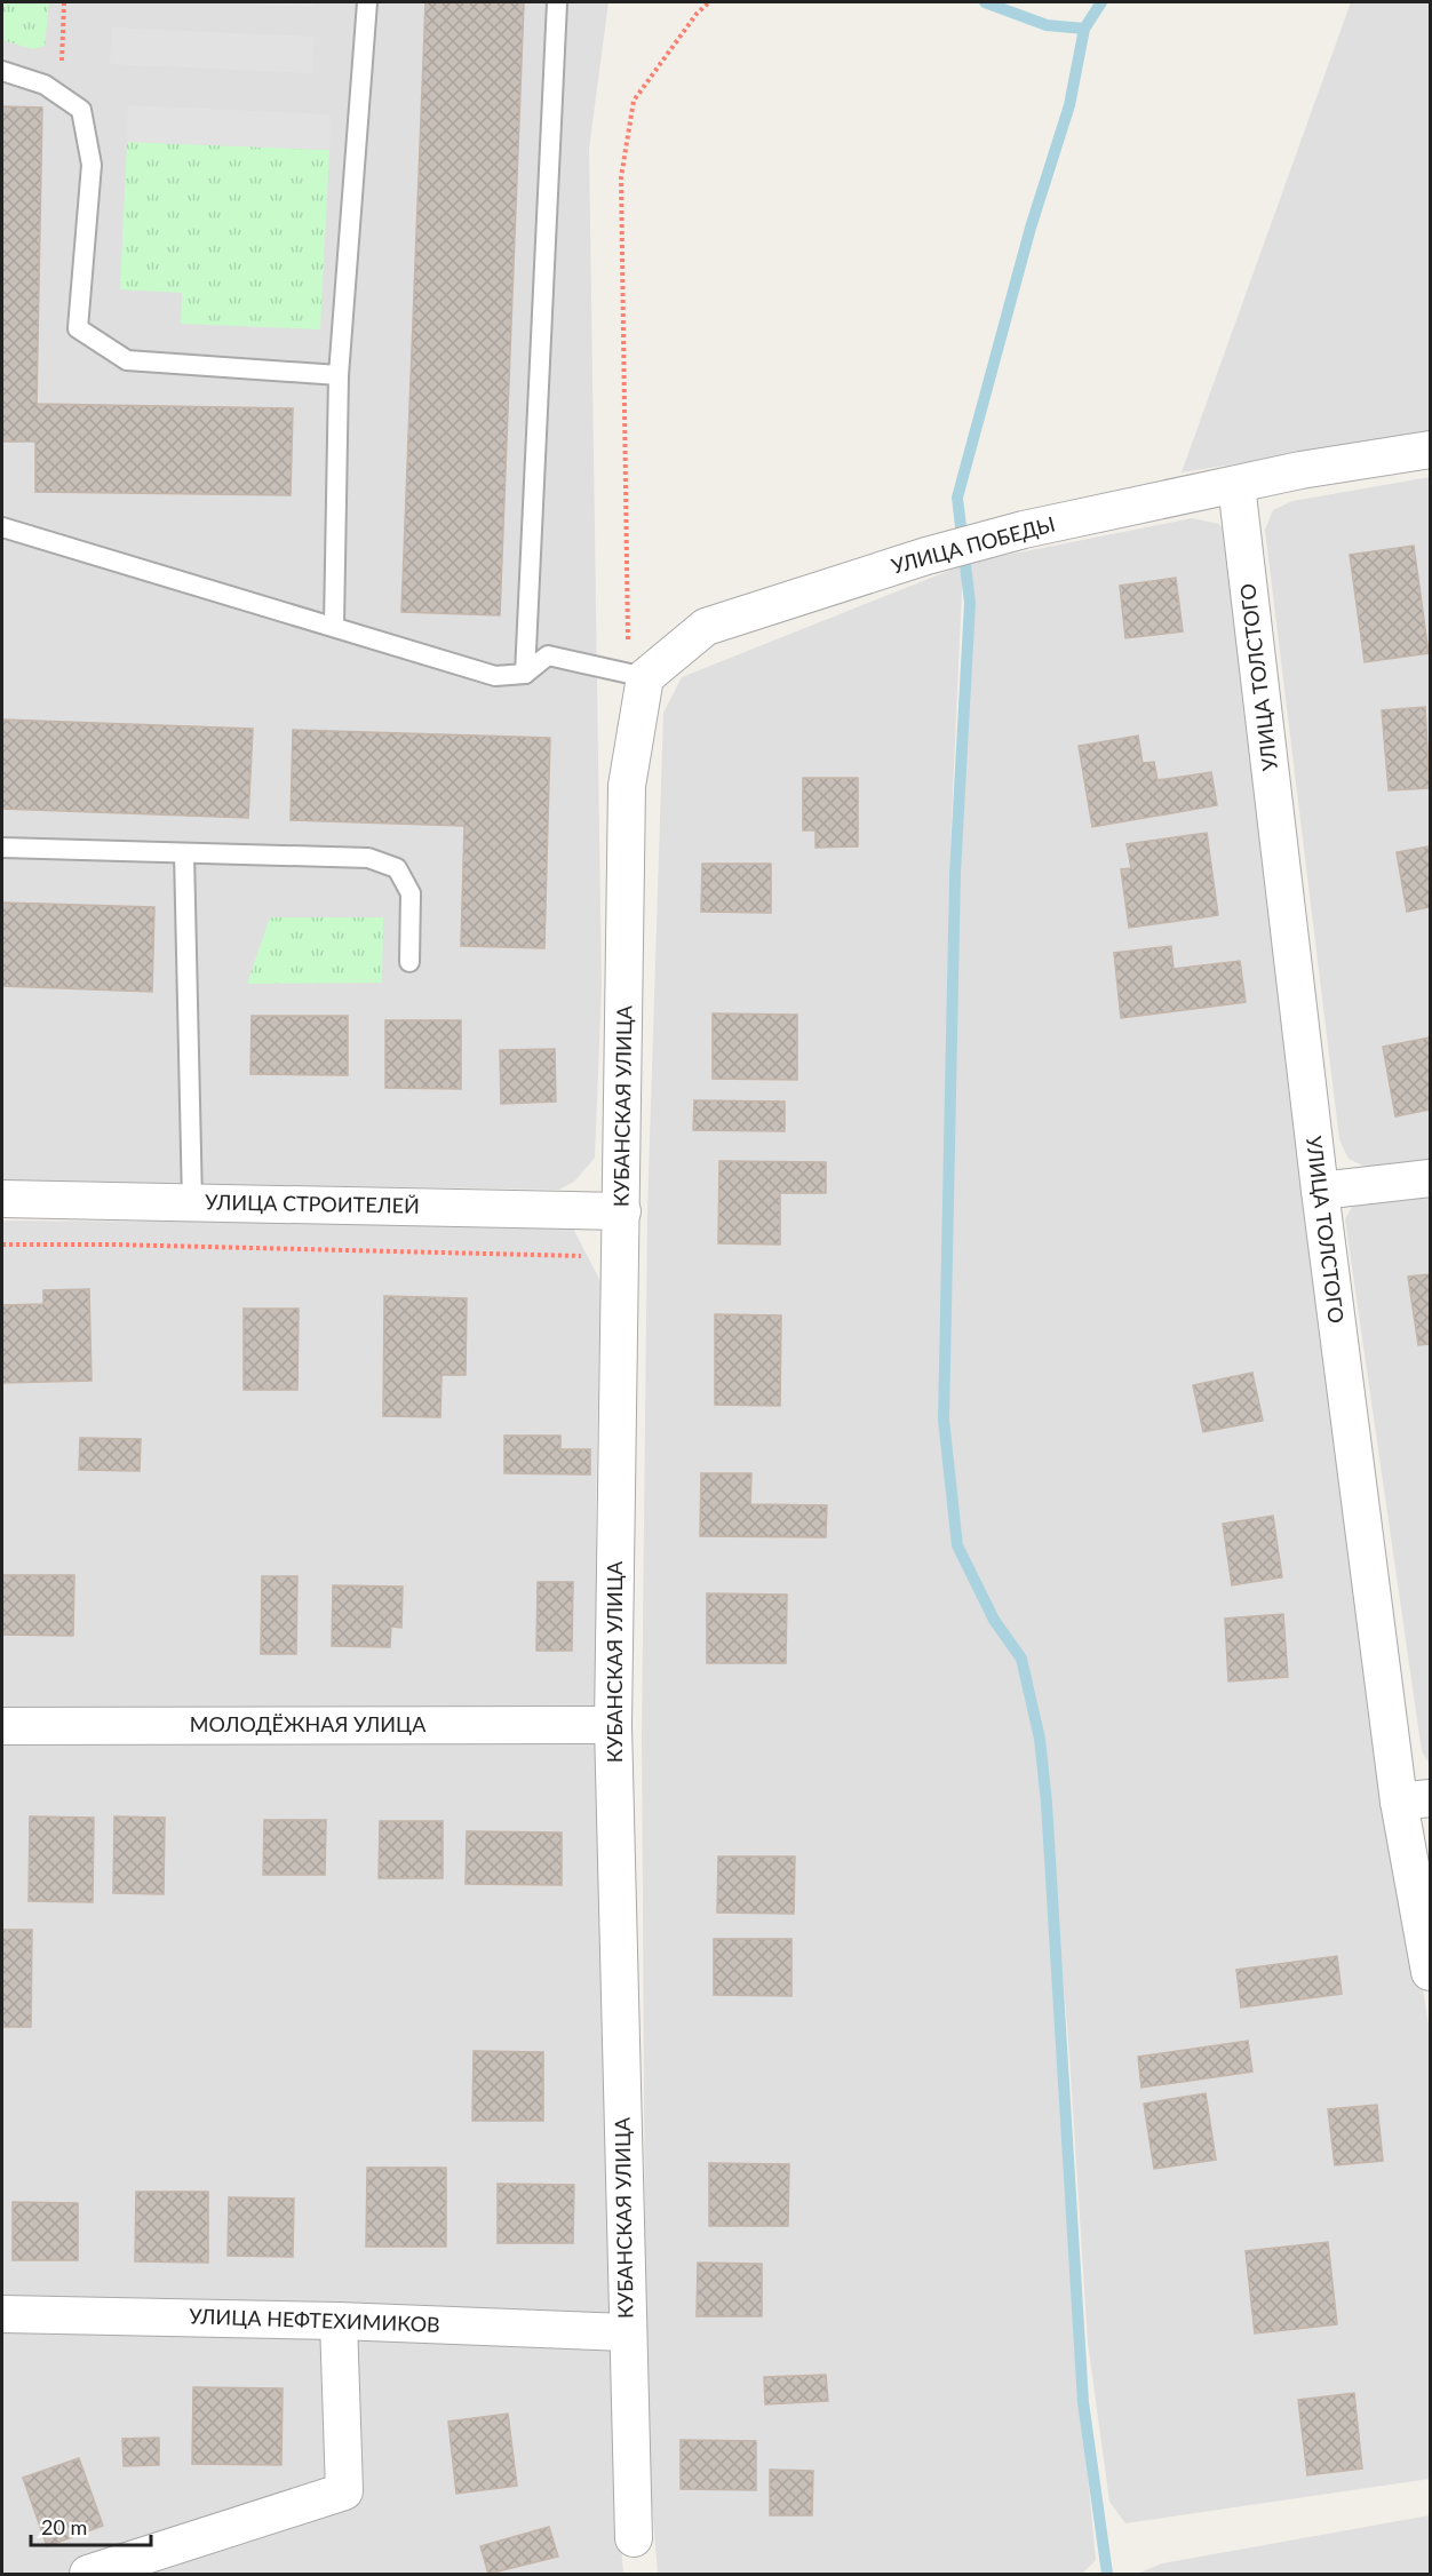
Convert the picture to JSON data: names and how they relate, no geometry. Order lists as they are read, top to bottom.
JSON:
{
  "streets": {
    "street": [
      "УЛИЦА ПОБЕДЫ",
      "УЛИЦА ТОЛСТОГО",
      "КУБАНСКАЯ УЛИЦА",
      "УЛИЦА СТРОИТЕЛЕЙ",
      "МОЛОДЁЖНАЯ УЛИЦА",
      "УЛИЦА НЕФТЕХИМИКОВ"
    ]
  },
  "crossings": [
    ["УЛИЦА ПОБЕДЫ", "УЛИЦА ТОЛСТОГО"],
    ["УЛИЦА ПОБЕДЫ", "КУБАНСКАЯ УЛИЦА"],
    ["КУБАНСКАЯ УЛИЦА", "УЛИЦА СТРОИТЕЛЕЙ"],
    ["КУБАНСКАЯ УЛИЦА", "МОЛОДЁЖНАЯ УЛИЦА"],
    ["КУБАНСКАЯ УЛИЦА", "УЛИЦА НЕФТЕХИМИКОВ"]
  ],
  "scale_bar": "20 m"
}
